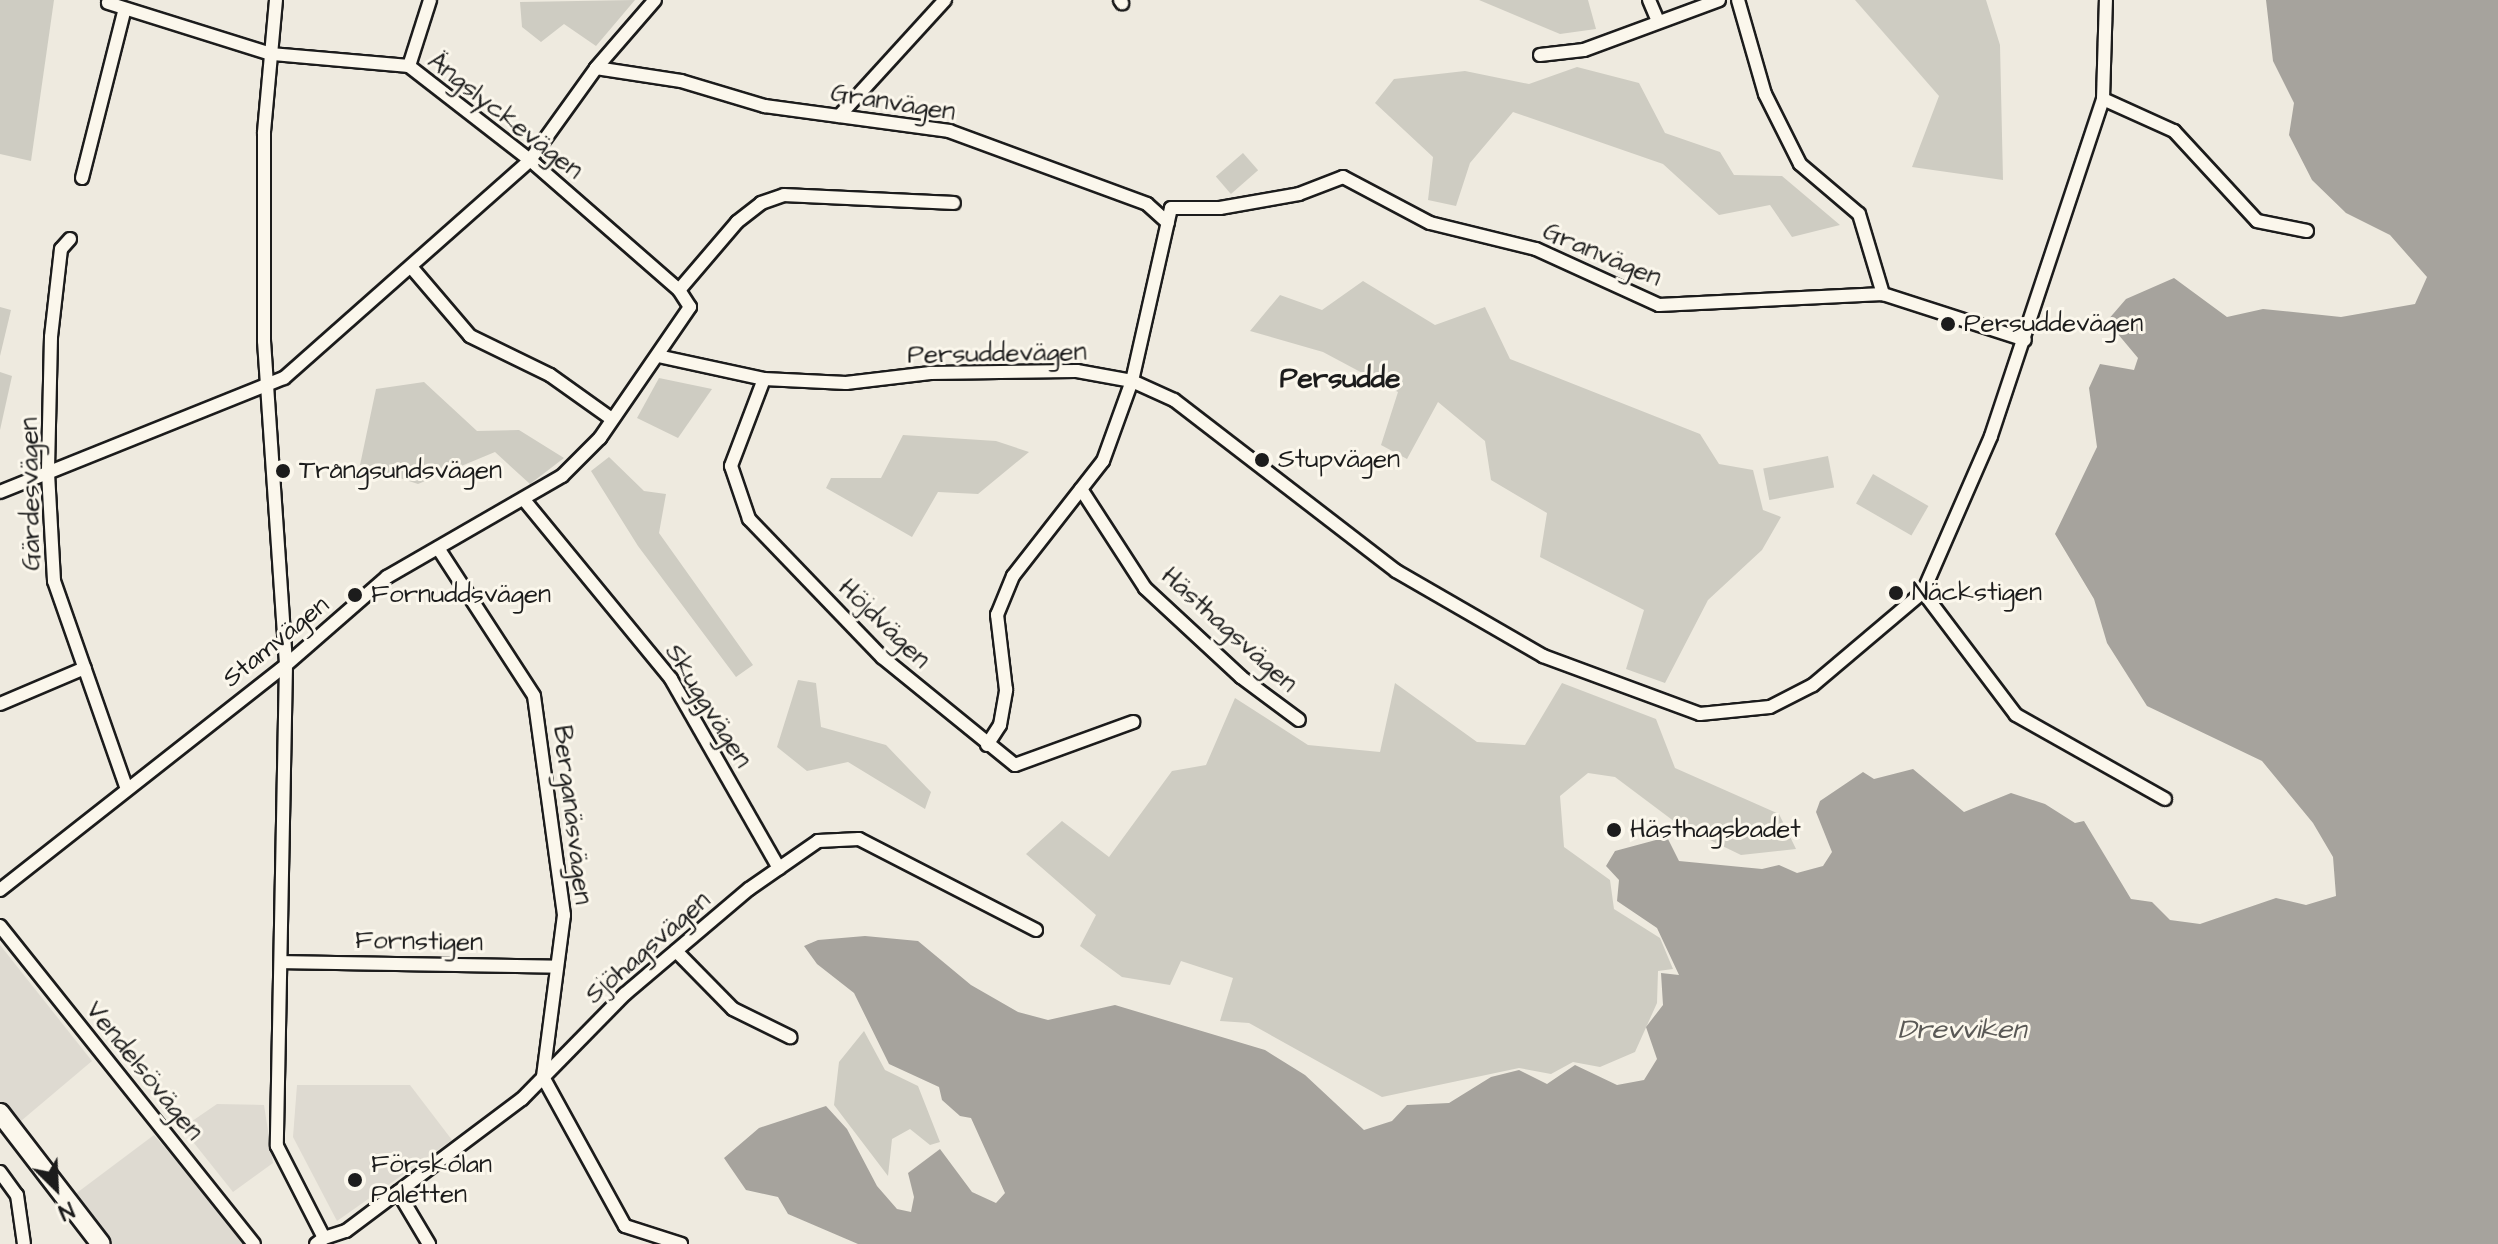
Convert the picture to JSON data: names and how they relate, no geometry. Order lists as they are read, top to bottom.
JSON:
{
  "streets": {
    "street": [
      "Granvägen",
      "Ängslyckevägen",
      "Persuddevägen",
      "Gärdesvägen",
      "Höjdvägen",
      "Hästhagsvägen",
      "Stamvägen",
      "Skuggvägen",
      "Berganäsvägen",
      "Fornstigen",
      "Sjöhagsvägen",
      "Vendelsövägen"
    ]
  },
  "crossings": [
    ["Granvägen", "Persuddevägen"],
    ["Ängslyckevägen", "Stamvägen"],
    ["Persuddevägen", "Höjdvägen"],
    ["Persuddevägen", "Stamvägen"],
    ["Gärdesvägen", "Stamvägen"],
    ["Stamvägen", "Skuggvägen"],
    ["Stamvägen", "Berganäsvägen"],
    ["Skuggvägen", "Sjöhagsvägen"],
    ["Berganäsvägen", "Fornstigen"],
    ["Berganäsvägen", "Sjöhagsvägen"]
  ],
  "districts": ["Persudde"],
  "water": ["Drevviken"],
  "places": [
    "Persuddevägen",
    "Stupvägen",
    "Trångsundsvägen",
    "Näckstigen",
    "Fornuddsvägen",
    "Hästhagsbadet",
    "Förskolan Paletten"
  ],
  "north": "bottom right"
}
